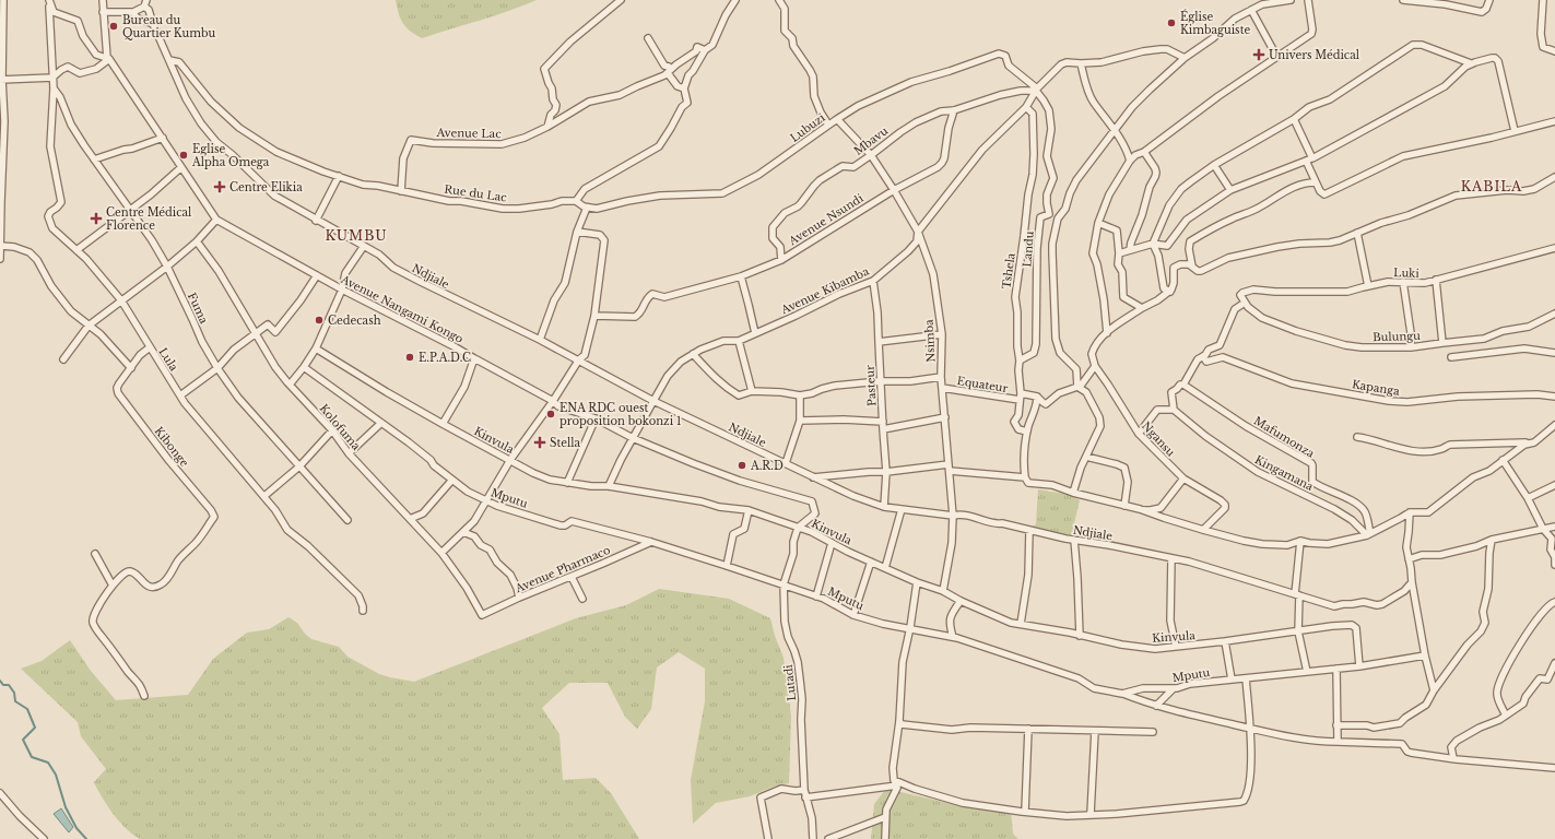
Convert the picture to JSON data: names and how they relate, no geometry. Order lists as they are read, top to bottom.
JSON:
{
  "streets": {
    "street": [
      "Lubuzi",
      "Avenue Lac",
      "Mbavu",
      "Rue du Lac",
      "Avenue Nsundi",
      "Landu",
      "Tshela",
      "Luki",
      "Ndjiale",
      "Avenue Kibamba",
      "Fuma",
      "Avenue Nangami Kongo",
      "Bulungu",
      "Nsimba",
      "Lula",
      "Equateur",
      "Pasteur",
      "Kapanga",
      "Kolofuma",
      "Mafumonza",
      "Ngansu",
      "Kinvula",
      "Kibonge",
      "Kingamana",
      "Mputu",
      "Avenue Pharmaco",
      "Lutadi"
    ]
  },
  "crossings": [
    ["Lubuzi", "Mbavu"],
    ["Lubuzi", "Landu"],
    ["Lubuzi", "Avenue Kibamba"],
    ["Lubuzi", "Nsimba"],
    ["Avenue Lac", "Rue du Lac"],
    ["Mbavu", "Avenue Nsundi"],
    ["Mbavu", "Landu"],
    ["Mbavu", "Avenue Kibamba"],
    ["Mbavu", "Nsimba"],
    ["Rue du Lac", "Ndjiale"],
    ["Avenue Nsundi", "Nsimba"],
    ["Landu", "Tshela"],
    ["Landu", "Avenue Kibamba"],
    ["Tshela", "Avenue Kibamba"],
    ["Tshela", "Equateur"],
    ["Luki", "Bulungu"],
    ["Ndjiale", "Avenue Kibamba"],
    ["Ndjiale", "Nsimba"],
    ["Ndjiale", "Pasteur"],
    ["Avenue Kibamba", "Avenue Nangami Kongo"],
    ["Avenue Kibamba", "Nsimba"],
    ["Avenue Kibamba", "Pasteur"],
    ["Avenue Kibamba", "Kinvula"],
    ["Fuma", "Lula"],
    ["Avenue Nangami Kongo", "Kinvula"],
    ["Avenue Nangami Kongo", "Lutadi"],
    ["Nsimba", "Equateur"],
    ["Nsimba", "Kinvula"],
    ["Equateur", "Ngansu"],
    ["Kolofuma", "Avenue Pharmaco"],
    ["Mafumonza", "Kingamana"],
    ["Kinvula", "Mputu"],
    ["Kinvula", "Lutadi"],
    ["Mputu", "Avenue Pharmaco"],
    ["Mputu", "Lutadi"]
  ],
  "districts": ["KABILA", "KUMBU"],
  "places": {
    "other": [
      "Église Kimbaguiste",
      "Bureau du Quartier Kumbu",
      "Eglise Alpha Omega",
      "Cedecash",
      "E.P.A.D.C",
      "ENA RDC ouest proposition bokonzi 1",
      "A.R.D"
    ],
    "health": [
      "Univers Médical",
      "Centre Elikia",
      "Centre Médical Florence",
      "Stella"
    ]
  }
}
